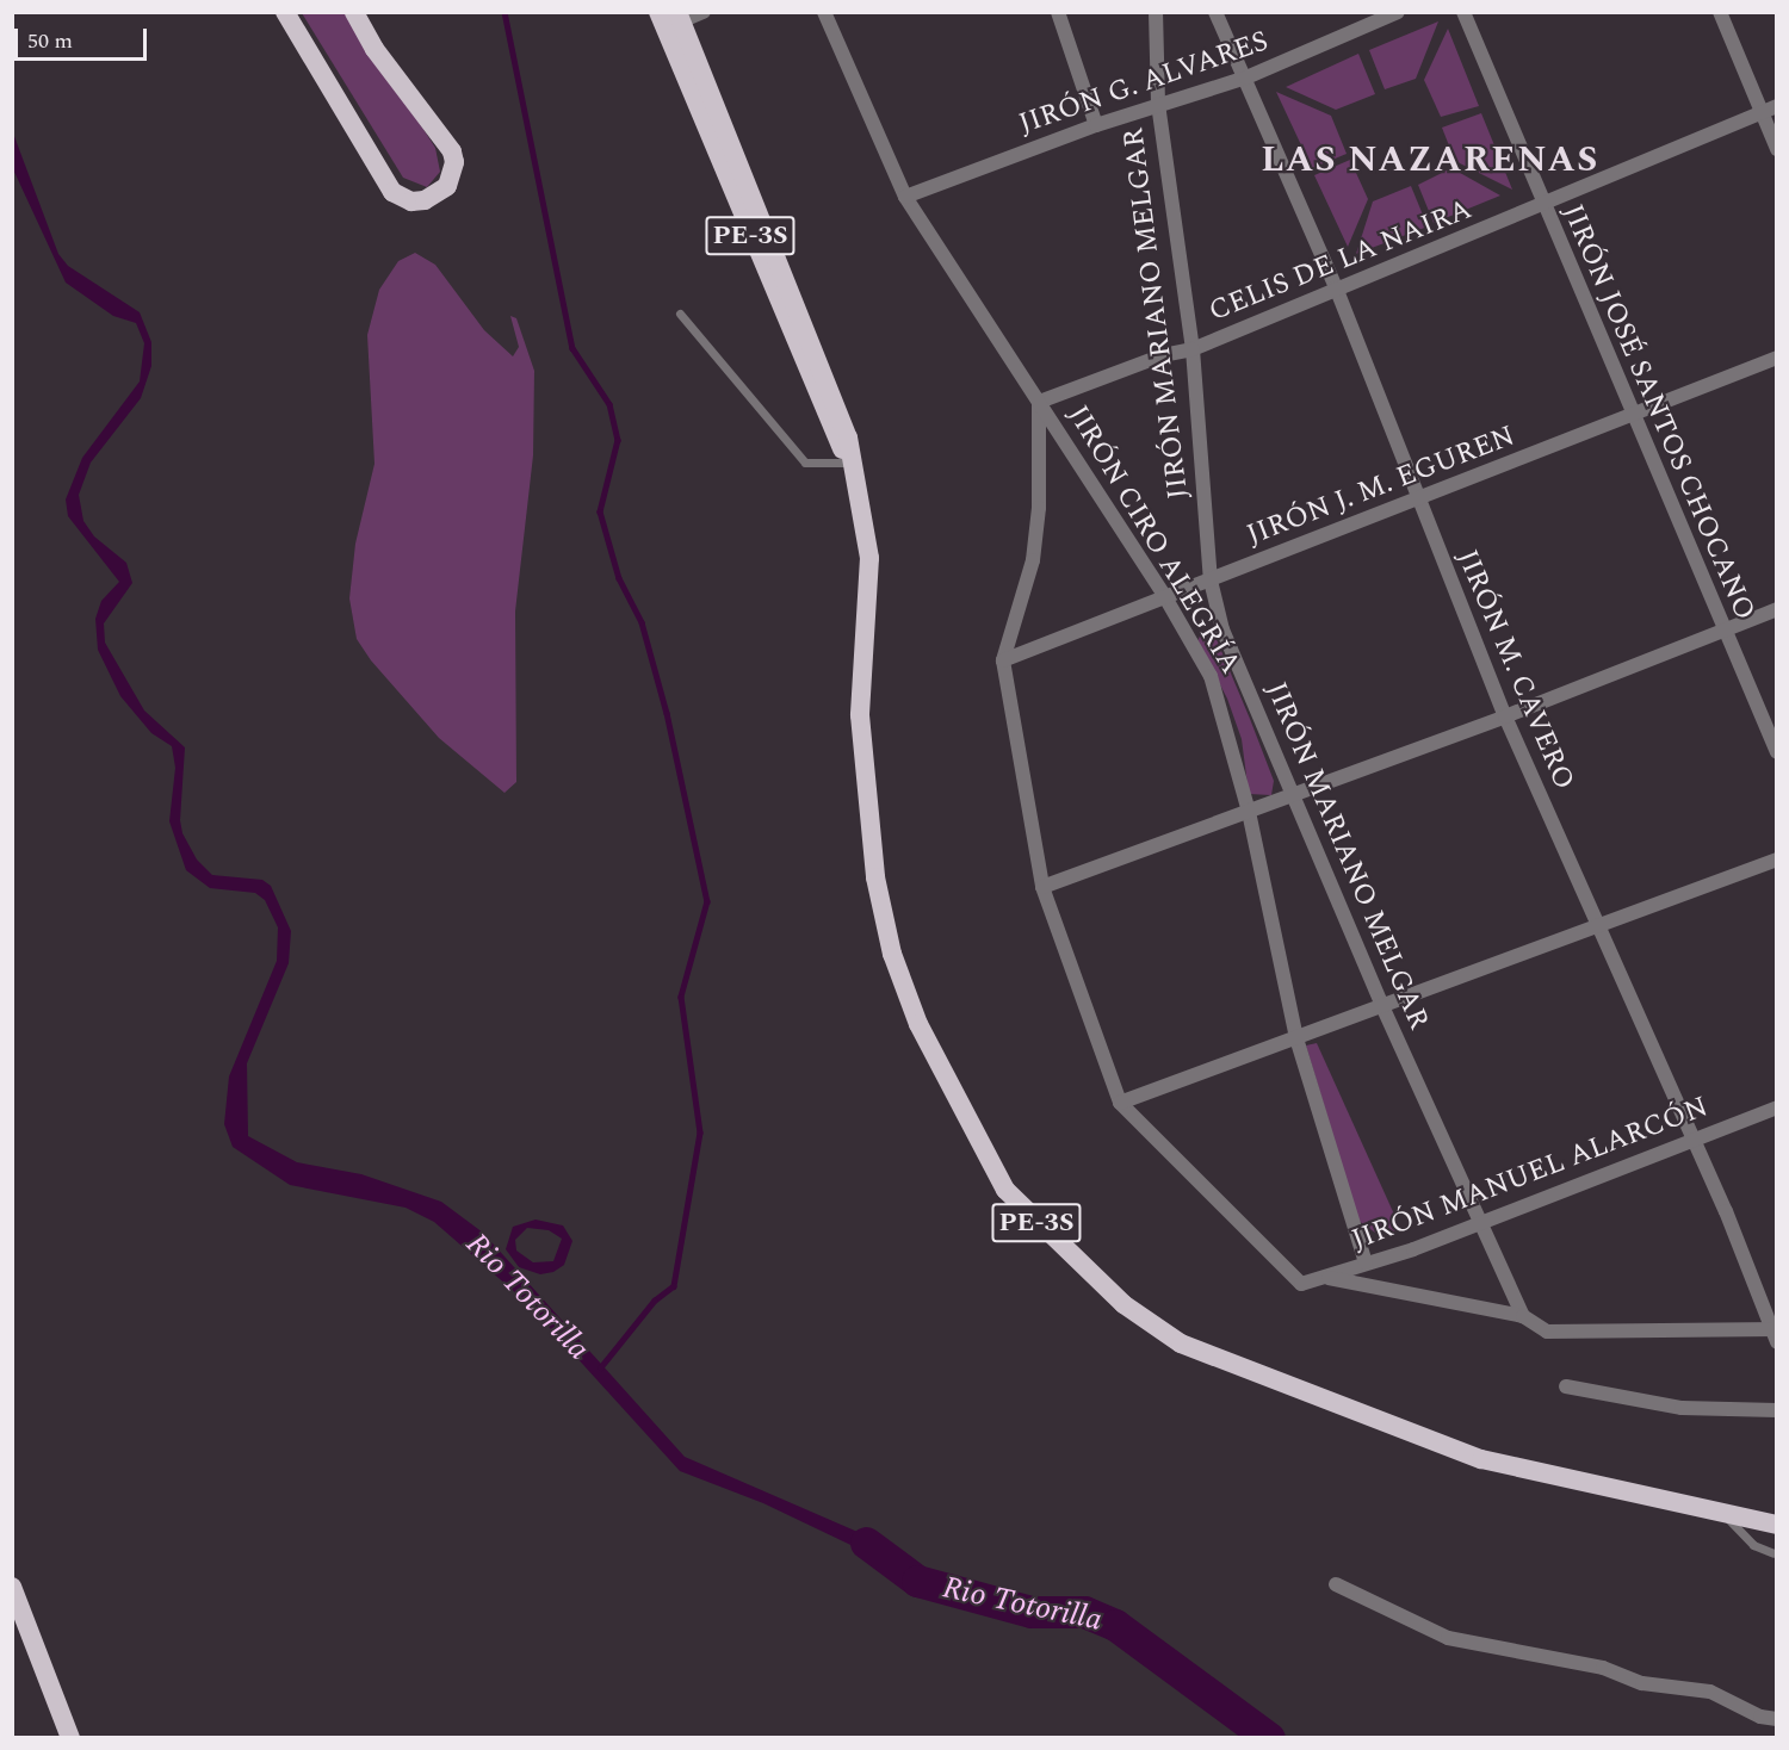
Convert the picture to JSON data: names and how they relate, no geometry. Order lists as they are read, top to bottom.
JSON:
{
  "streets": {
    "highway": ["PE-3S"],
    "street": [
      "JIRÓN G. ALVARES",
      "CELIS DE LA NAIRA",
      "JIRÓN MARIANO MELGAR",
      "JIRÓN JOSÉ SANTOS CHOCANO",
      "JIRÓN J. M. EGUREN",
      "JIRÓN CIRO ALEGRÍA",
      "JIRÓN M. CAVERO",
      "JIRÓN MANUEL ALARCÓN"
    ]
  },
  "crossings": [
    ["JIRÓN G. ALVARES", "JIRÓN MARIANO MELGAR"],
    ["JIRÓN G. ALVARES", "JIRÓN CIRO ALEGRÍA"],
    ["JIRÓN G. ALVARES", "JIRÓN M. CAVERO"],
    ["CELIS DE LA NAIRA", "JIRÓN MARIANO MELGAR"],
    ["CELIS DE LA NAIRA", "JIRÓN JOSÉ SANTOS CHOCANO"],
    ["CELIS DE LA NAIRA", "JIRÓN CIRO ALEGRÍA"],
    ["CELIS DE LA NAIRA", "JIRÓN M. CAVERO"],
    ["JIRÓN MARIANO MELGAR", "JIRÓN J. M. EGUREN"],
    ["JIRÓN MARIANO MELGAR", "JIRÓN MANUEL ALARCÓN"],
    ["JIRÓN JOSÉ SANTOS CHOCANO", "JIRÓN J. M. EGUREN"],
    ["JIRÓN J. M. EGUREN", "JIRÓN CIRO ALEGRÍA"],
    ["JIRÓN J. M. EGUREN", "JIRÓN M. CAVERO"],
    ["JIRÓN CIRO ALEGRÍA", "JIRÓN MANUEL ALARCÓN"],
    ["JIRÓN M. CAVERO", "JIRÓN MANUEL ALARCÓN"]
  ],
  "districts": ["LAS NAZARENAS"],
  "water": ["Rio Totorilla"],
  "scale_bar": "50 m"
}
